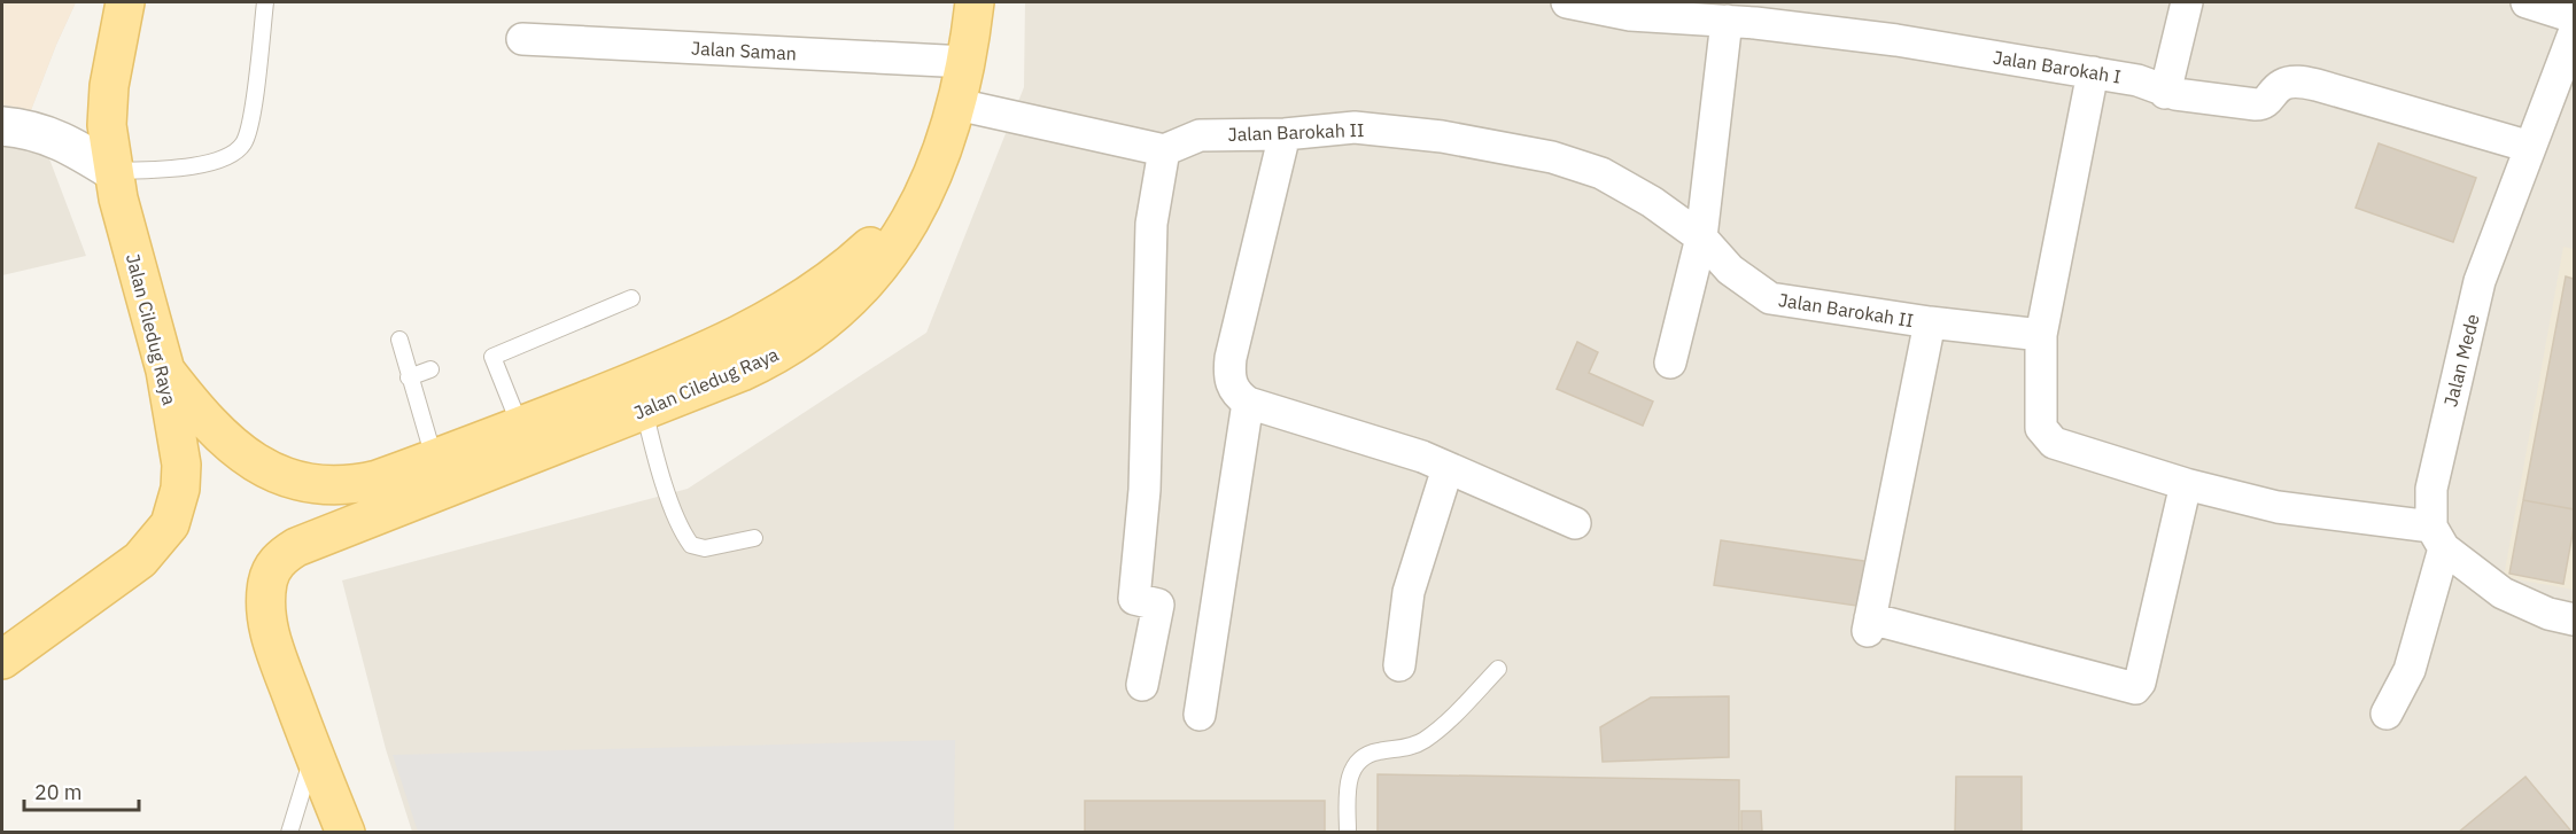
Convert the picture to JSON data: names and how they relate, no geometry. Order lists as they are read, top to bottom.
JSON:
{
  "streets": {
    "main road": ["Jalan Ciledug Raya"],
    "street": [
      "Jalan Saman",
      "Jalan Barokah I",
      "Jalan Barokah II",
      "Jalan Mede"
    ]
  },
  "crossings": [
    ["Jalan Saman", "Jalan Ciledug Raya"],
    ["Jalan Barokah I", "Jalan Mede"]
  ],
  "scale_bar": "20 m"
}
